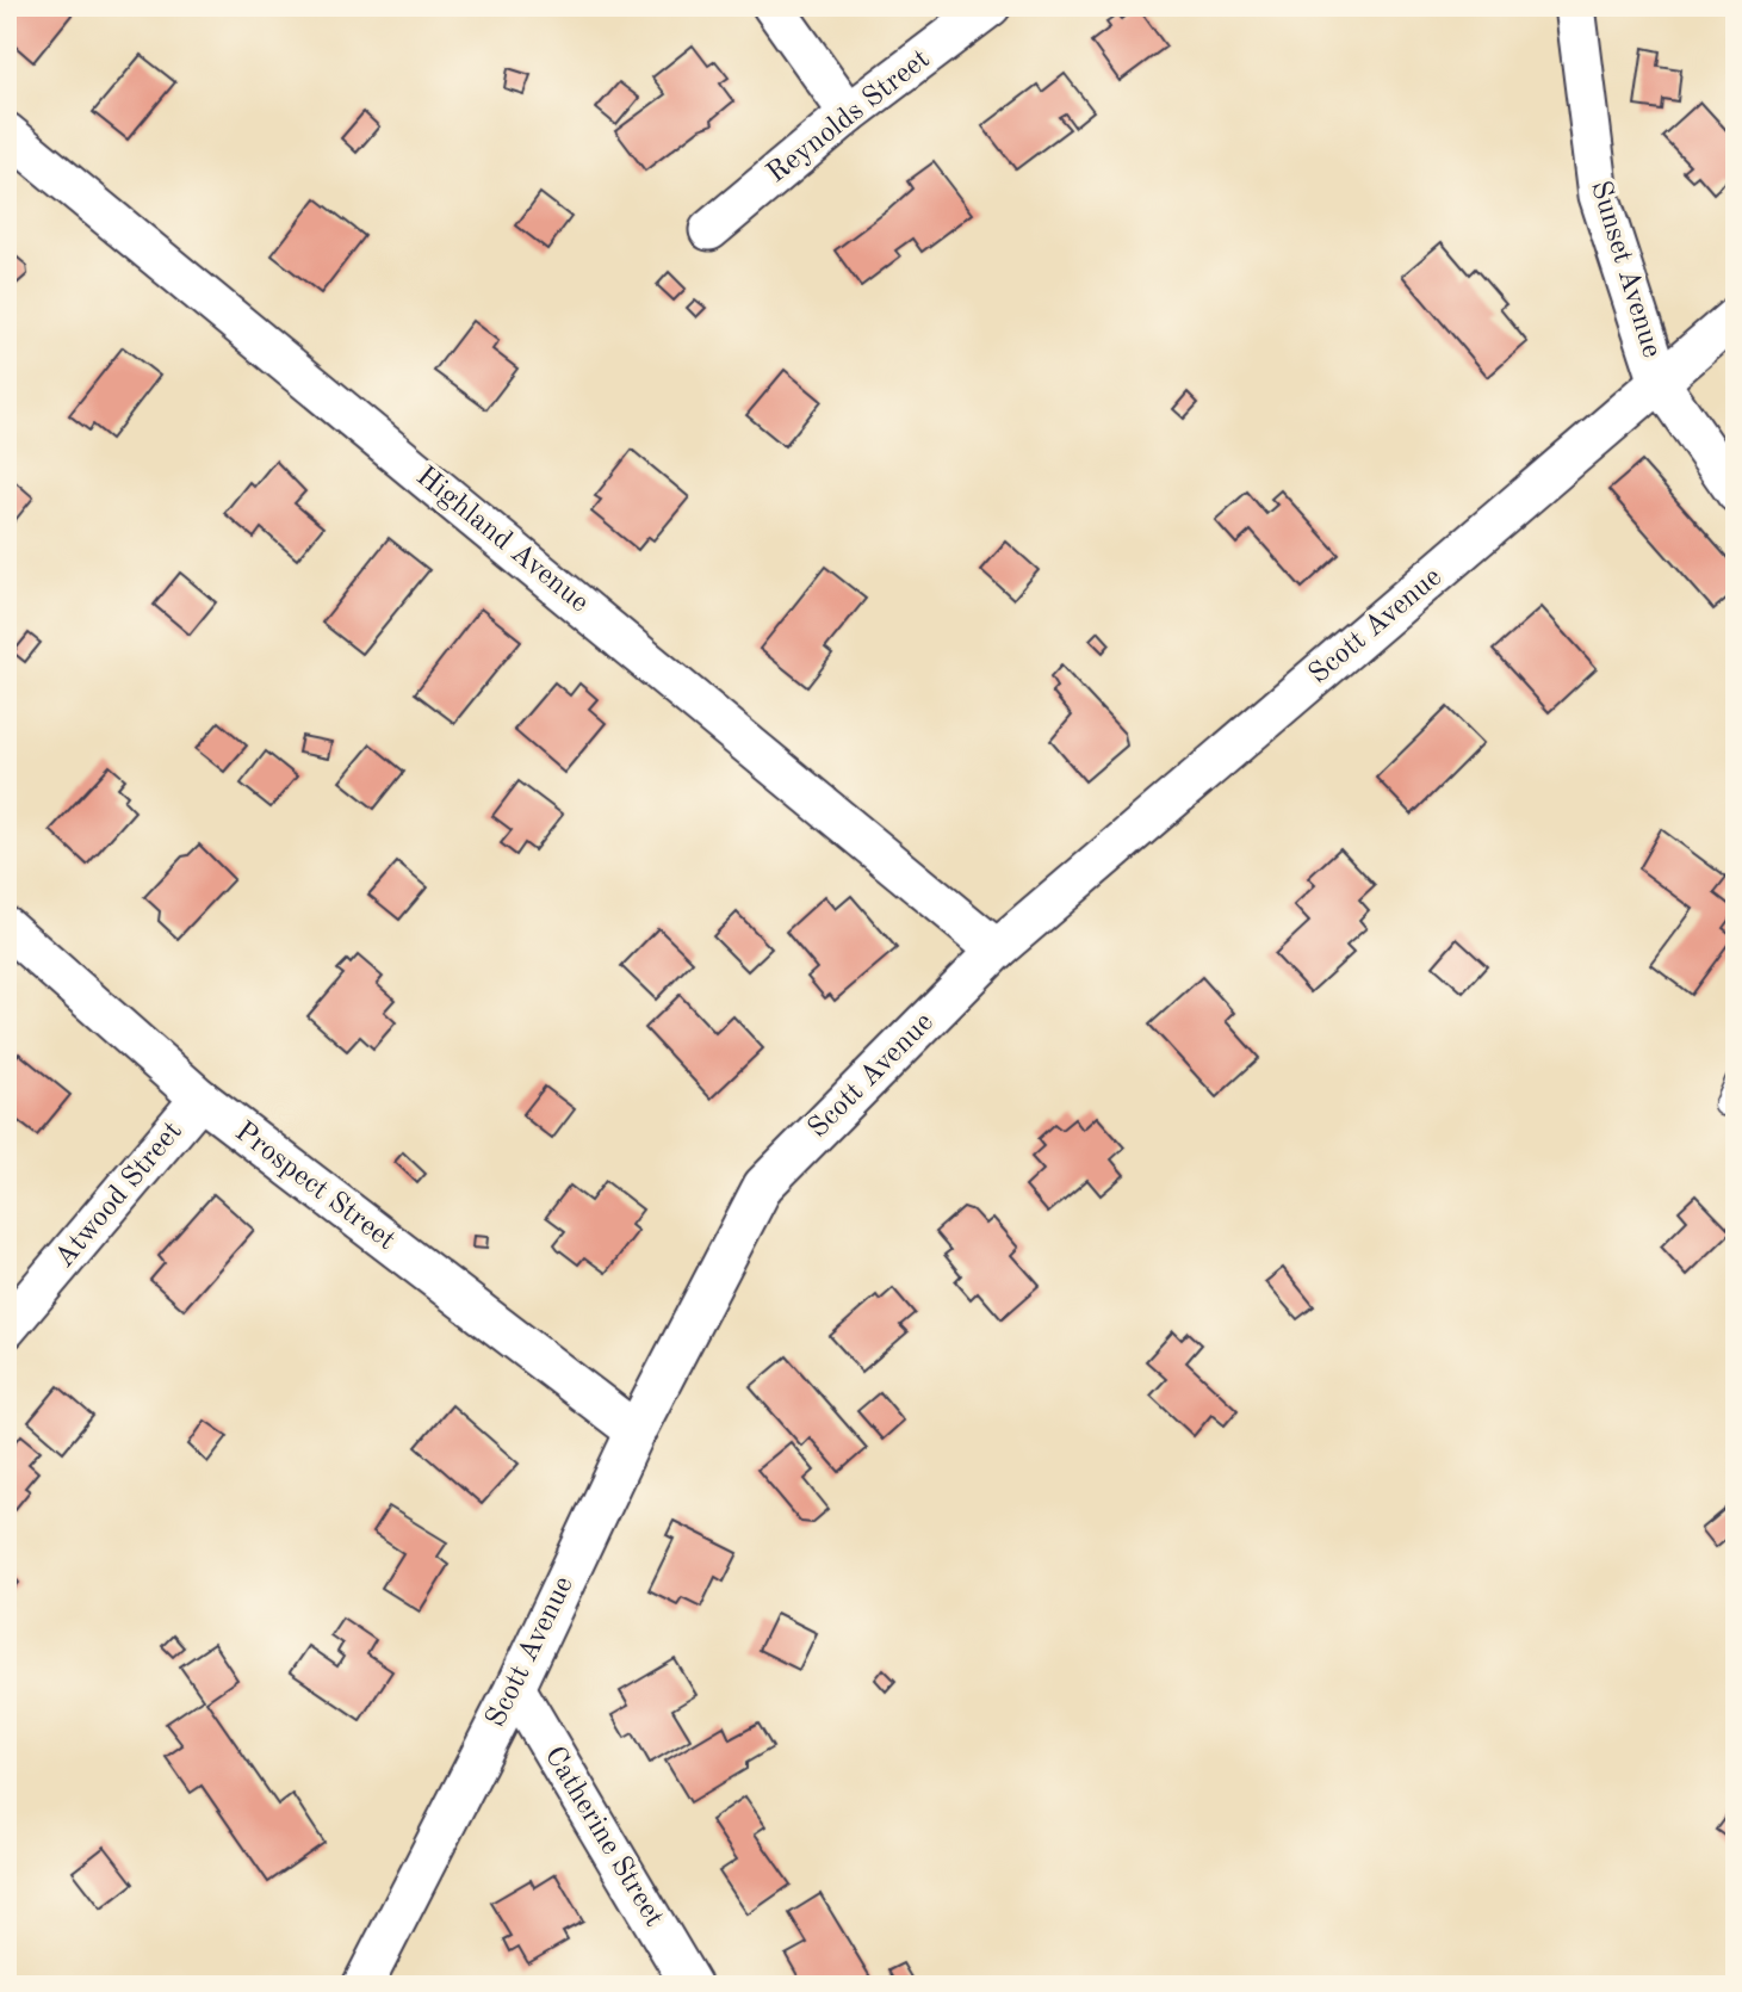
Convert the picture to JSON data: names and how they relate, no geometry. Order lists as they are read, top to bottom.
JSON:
{
  "streets": {
    "street": [
      "Reynolds Street",
      "Sunset Avenue",
      "Highland Avenue",
      "Scott Avenue",
      "Prospect Street",
      "Atwood Street",
      "Catherine Street"
    ]
  },
  "crossings": [
    ["Sunset Avenue", "Scott Avenue"],
    ["Highland Avenue", "Scott Avenue"],
    ["Scott Avenue", "Prospect Street"],
    ["Scott Avenue", "Catherine Street"],
    ["Prospect Street", "Atwood Street"]
  ]
}
